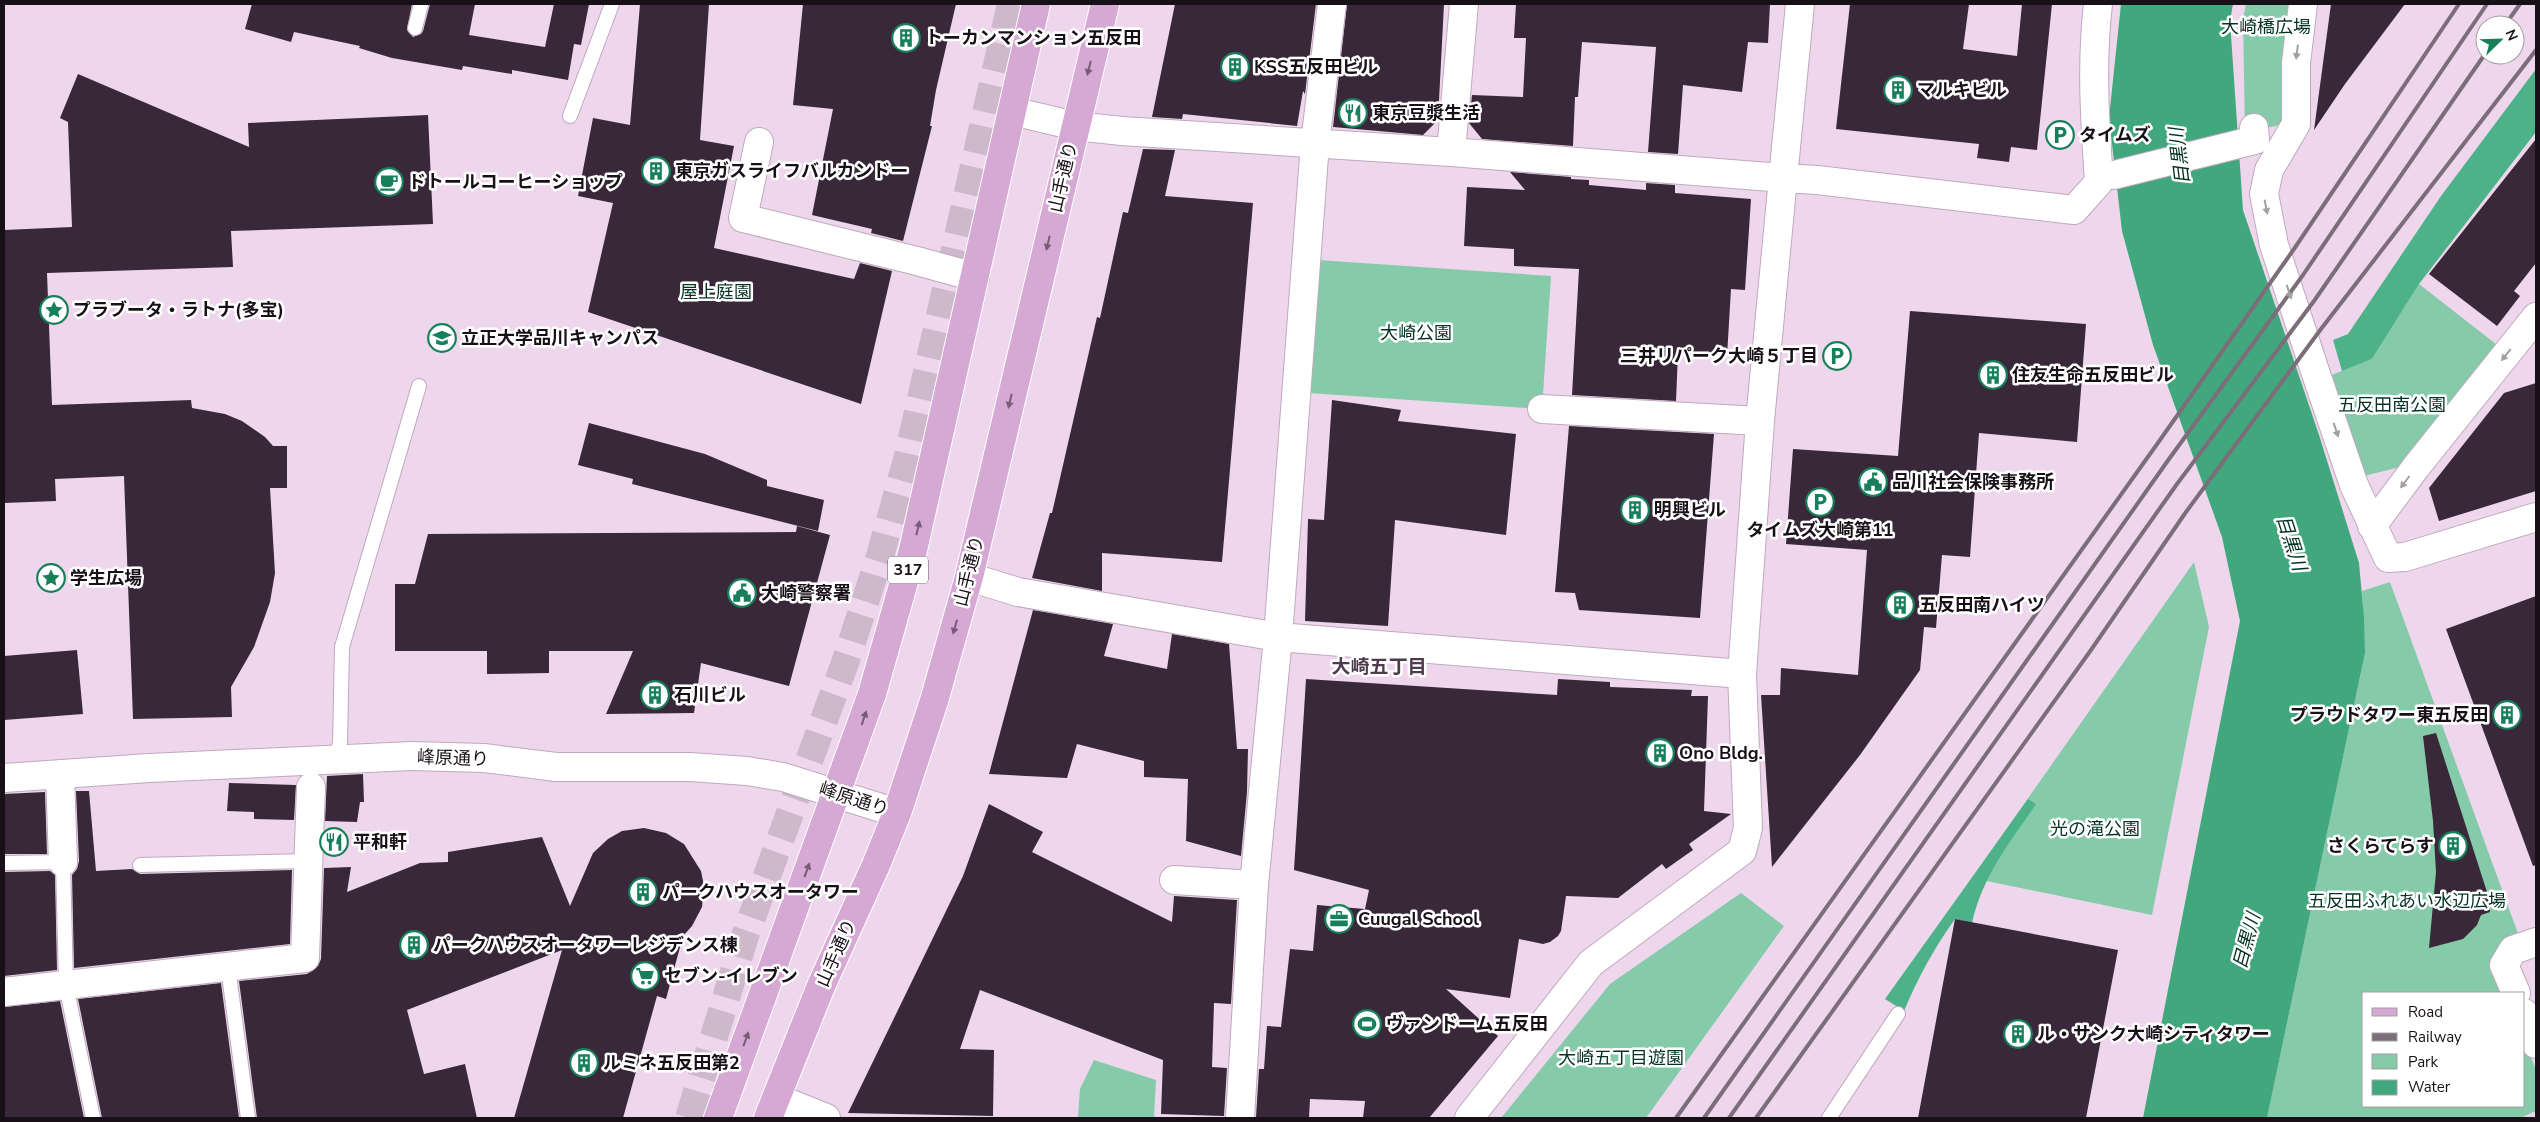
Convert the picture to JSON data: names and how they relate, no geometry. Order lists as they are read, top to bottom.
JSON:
{
  "streets": {
    "main road": ["山手通り", "317"],
    "street": ["峰原通り"]
  },
  "crossings": [
    ["山手通り", "峰原通り"],
    ["317", "峰原通り"]
  ],
  "districts": ["大崎五丁目"],
  "water": ["目黒川"],
  "parks": [
    "大崎橋広場",
    "屋上庭園",
    "大崎公園",
    "五反田南公園",
    "光の滝公園",
    "五反田ふれあい水辺広場",
    "大崎五丁目遊園"
  ],
  "places": {
    "building": [
      "トーカンマンション五反田",
      "KSS五反田ビル",
      "マルキビル",
      "東京ガスライフバルカンドー",
      "住友生命五反田ビル",
      "明興ビル",
      "五反田南ハイツ",
      "石川ビル",
      "プラウドタワー東五反田",
      "Ono Bldg.",
      "さくらてらす",
      "パークハウスオータワー",
      "パークハウスオータワーレジデンス棟",
      "ル・サンク大崎シティタワー",
      "ルミネ五反田第2"
    ],
    "restaurant": ["東京豆漿生活", "平和軒"],
    "parking": ["タイムズ", "三井リパーク大崎５丁目", "タイムズ大崎第11"],
    "cafe": ["ドトールコーヒーショップ"],
    "place": ["プラブータ・ラトナ(多宝)", "学生広場"],
    "school or university": ["立正大学品川キャンパス"],
    "public building": ["品川社会保険事務所", "大崎警察署"],
    "office": ["Cuugal School"],
    "supermarket": ["セブン-イレブン"],
    "sports": ["ヴァンドーム五反田"]
  },
  "legend": [
    "Road",
    "Railway",
    "Park",
    "Water"
  ],
  "north": "top right"
}
